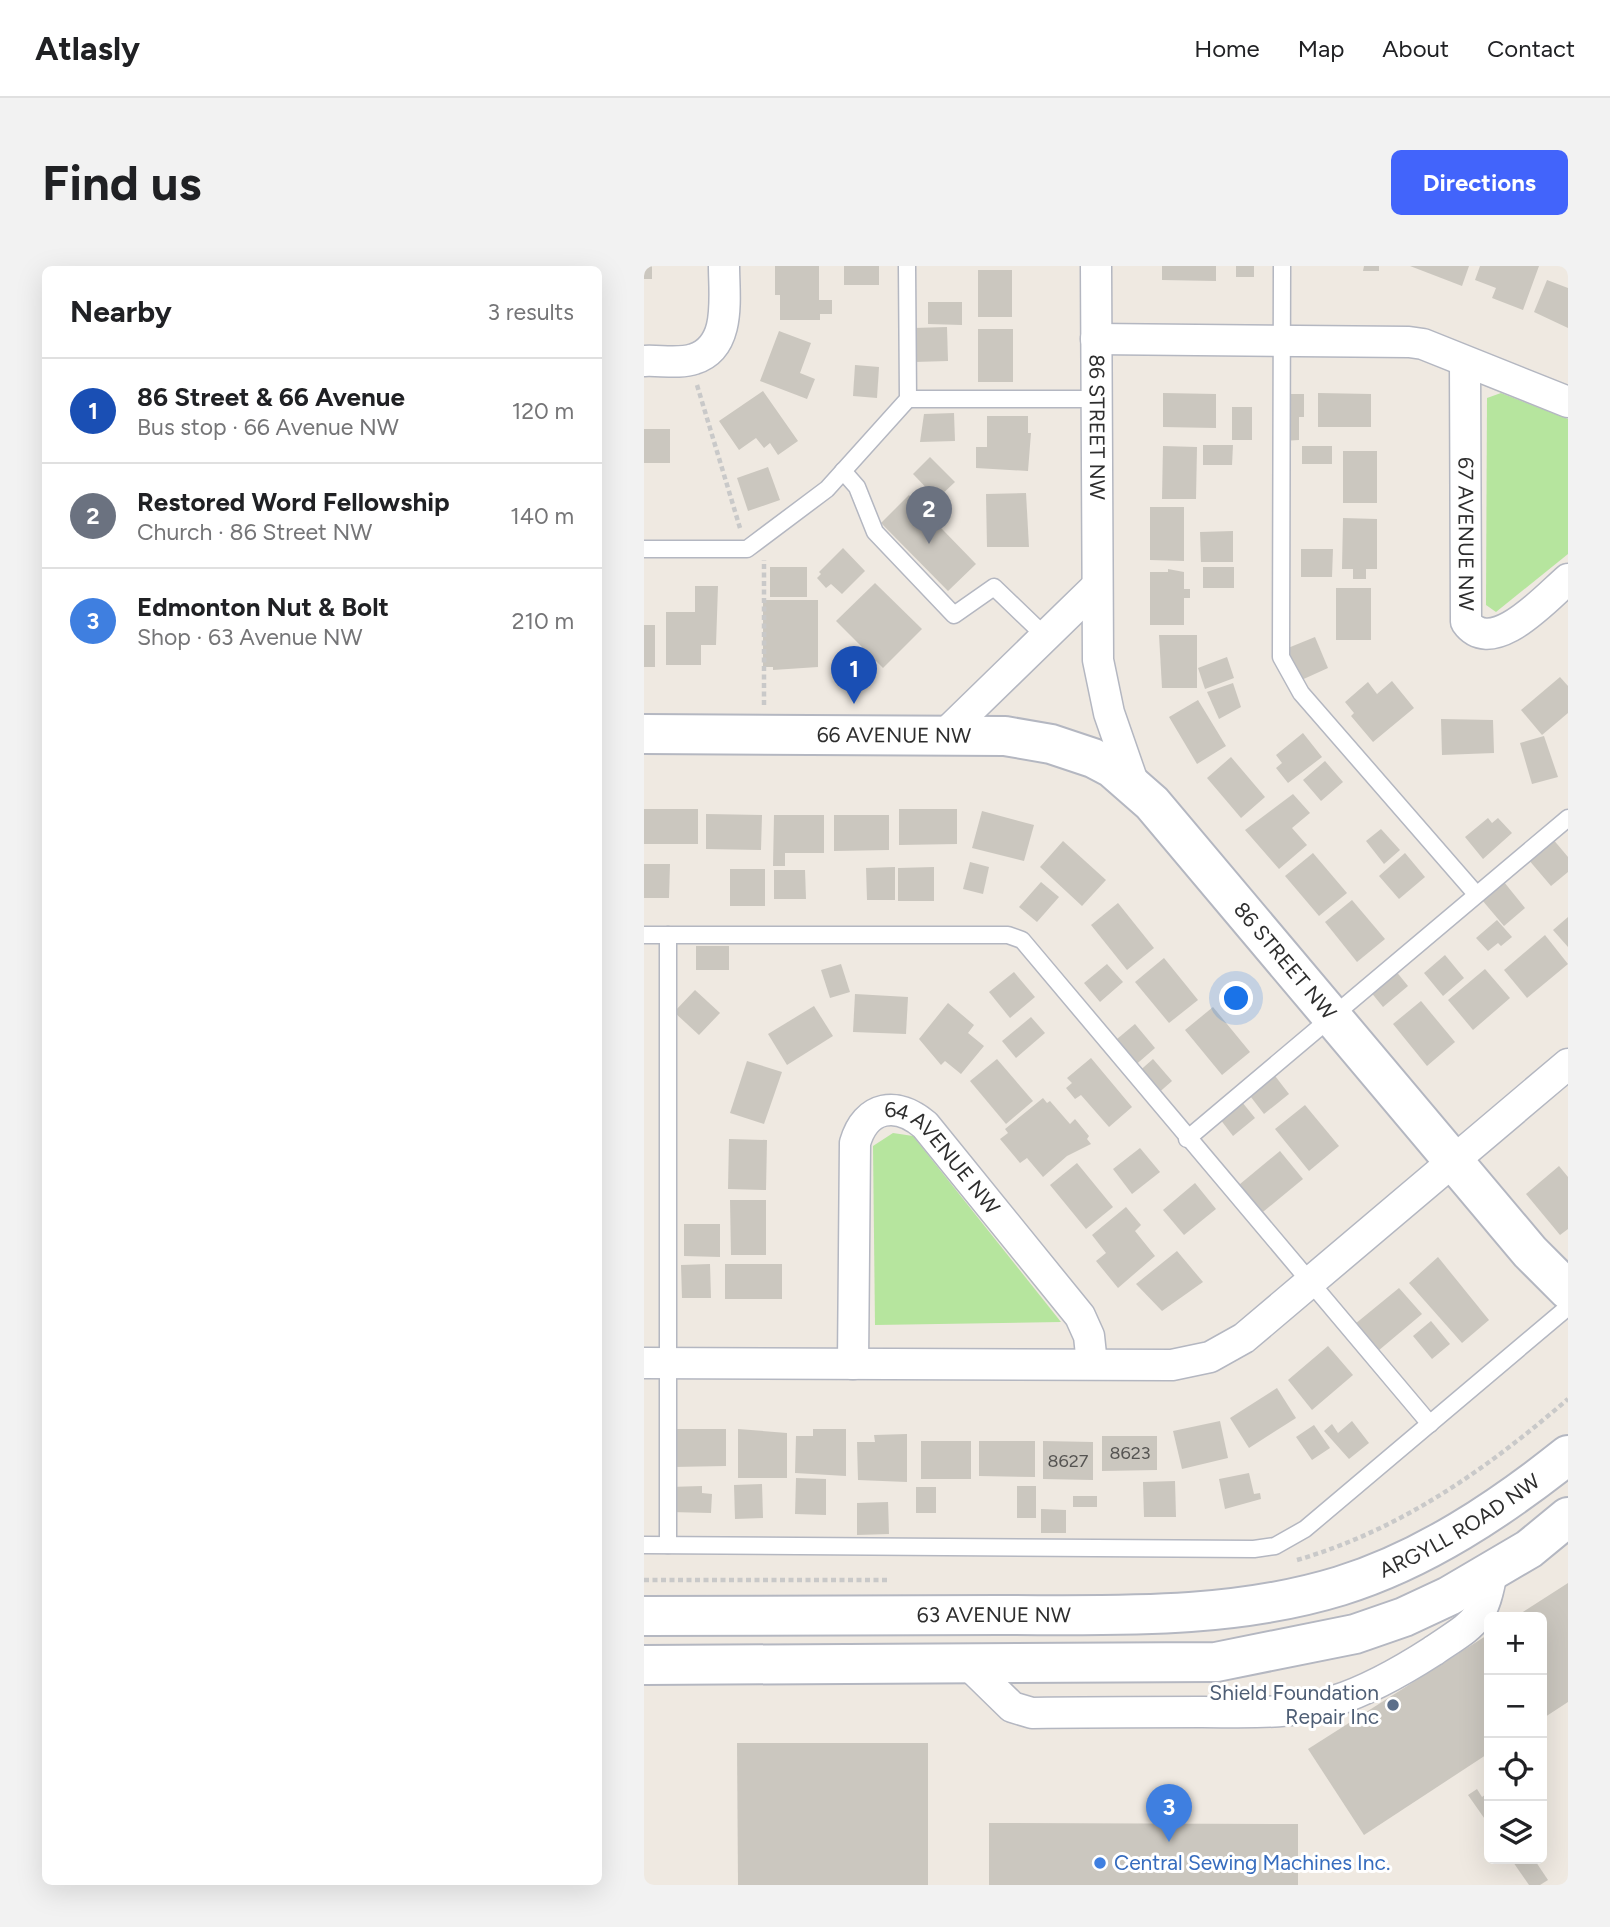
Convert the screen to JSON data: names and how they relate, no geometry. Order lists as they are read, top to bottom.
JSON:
{
  "streets": {
    "main road": [
      "86 STREET NW",
      "66 AVENUE NW",
      "ARGYLL ROAD NW",
      "63 AVENUE NW"
    ],
    "street": ["67 AVENUE NW", "64 AVENUE NW"]
  },
  "crossings": [
    ["86 STREET NW", "66 AVENUE NW"],
    ["ARGYLL ROAD NW", "63 AVENUE NW"]
  ],
  "places": ["Shield Foundation Repair Inc", "Central Sewing Machines Inc."],
  "house_numbers": ["8623", "8627"],
  "page": {
    "header": "Atlasly",
    "nav": [
      "Home",
      "Map",
      "About",
      "Contact"
    ],
    "buttons": "Directions",
    "title": "Find us",
    "heading": ["Nearby", "3 results"],
    "list": [
      {
        "mark": "1",
        "name": "86 Street & 66 Avenue",
        "note": "Bus stop · 66 Avenue NW",
        "value": "120 m"
      },
      {
        "mark": "2",
        "name": "Restored Word Fellowship",
        "note": "Church · 86 Street NW",
        "value": "140 m"
      },
      {
        "mark": "3",
        "name": "Edmonton Nut & Bolt",
        "note": "Shop · 63 Avenue NW",
        "value": "210 m"
      }
    ],
    "pins": ["2", "1", "3"],
    "map_buttons": ["+", "−"]
  }
}
